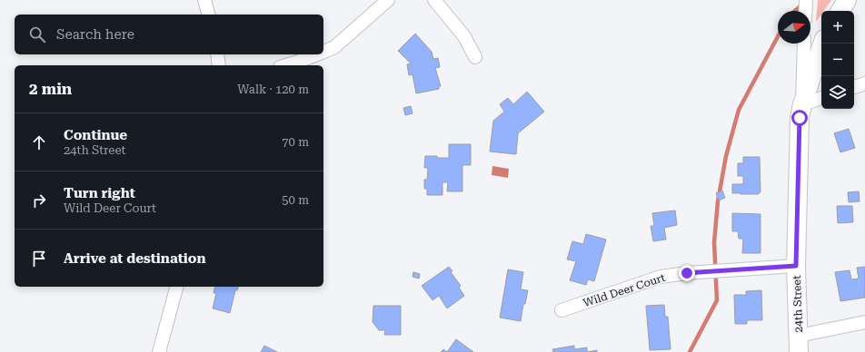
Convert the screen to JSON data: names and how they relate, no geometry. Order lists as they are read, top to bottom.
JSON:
{
  "streets": {
    "main road": ["24th Street"],
    "street": ["Wild Deer Court"]
  },
  "crossings": [
    ["Wild Deer Court", "24th Street"]
  ],
  "north": "right",
  "page": {
    "map_buttons": ["+", "−"],
    "search": "Search here",
    "heading": ["2 min", "Walk · 120 m"],
    "list": [
      ["Continue", "24th Street", "70 m"],
      ["Turn right", "Wild Deer Court", "50 m"],
      "Arrive at destination"
    ]
  }
}
